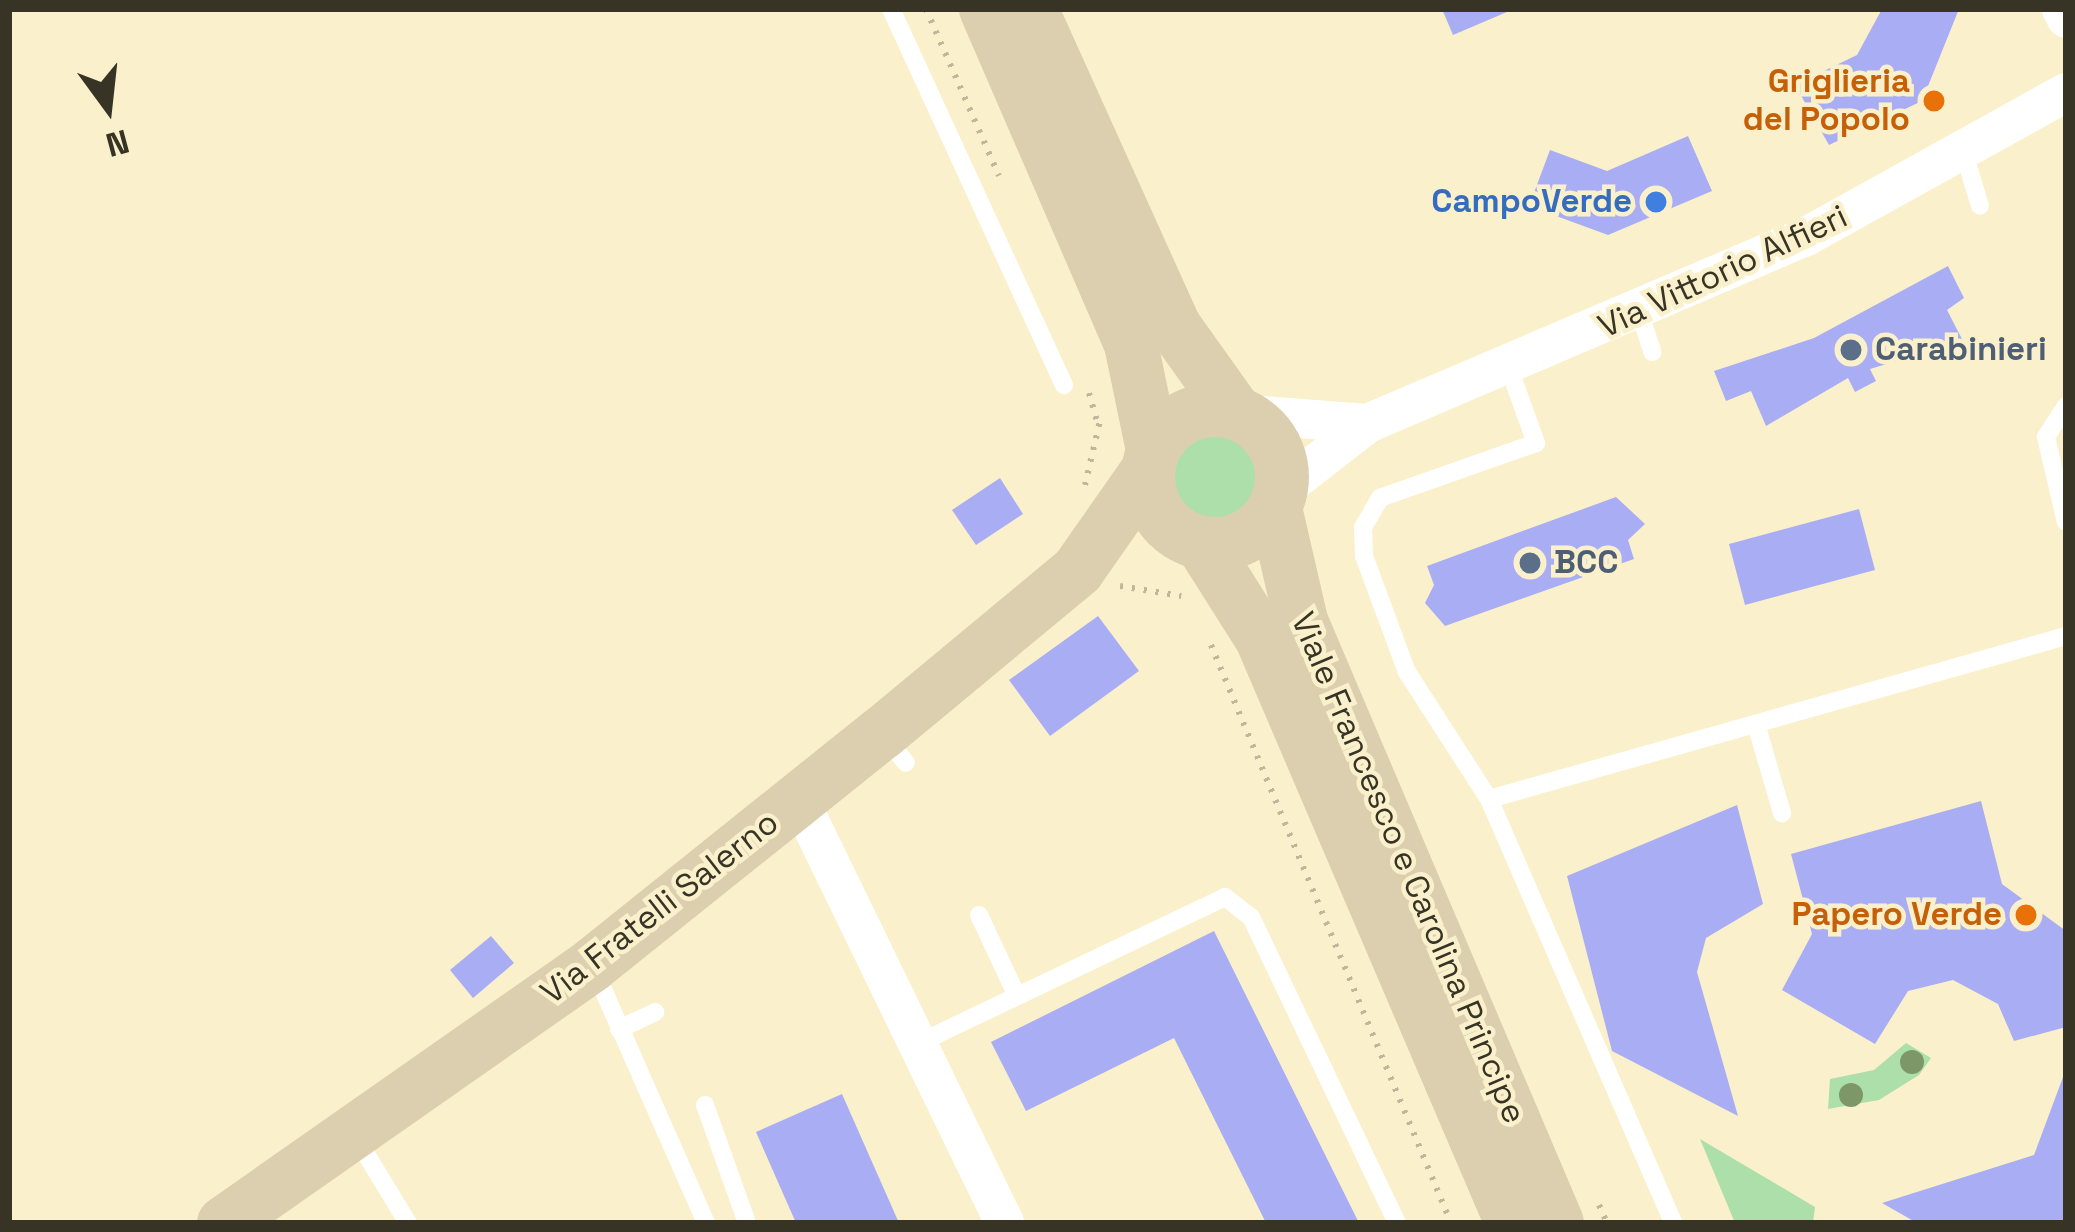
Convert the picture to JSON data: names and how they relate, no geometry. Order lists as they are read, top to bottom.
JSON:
{
  "streets": {
    "street": ["Via Vittorio Alfieri", "Viale Francesco e Carolina Principe", "Via Fratelli Salerno"]
  },
  "crossings": [
    ["Via Vittorio Alfieri", "Viale Francesco e Carolina Principe"],
    ["Via Vittorio Alfieri", "Via Fratelli Salerno"],
    ["Viale Francesco e Carolina Principe", "Via Fratelli Salerno"]
  ],
  "places": [
    "Griglieria del Popolo",
    "CampoVerde",
    "Carabinieri",
    "BCC",
    "Papero Verde"
  ],
  "north": "bottom"
}
